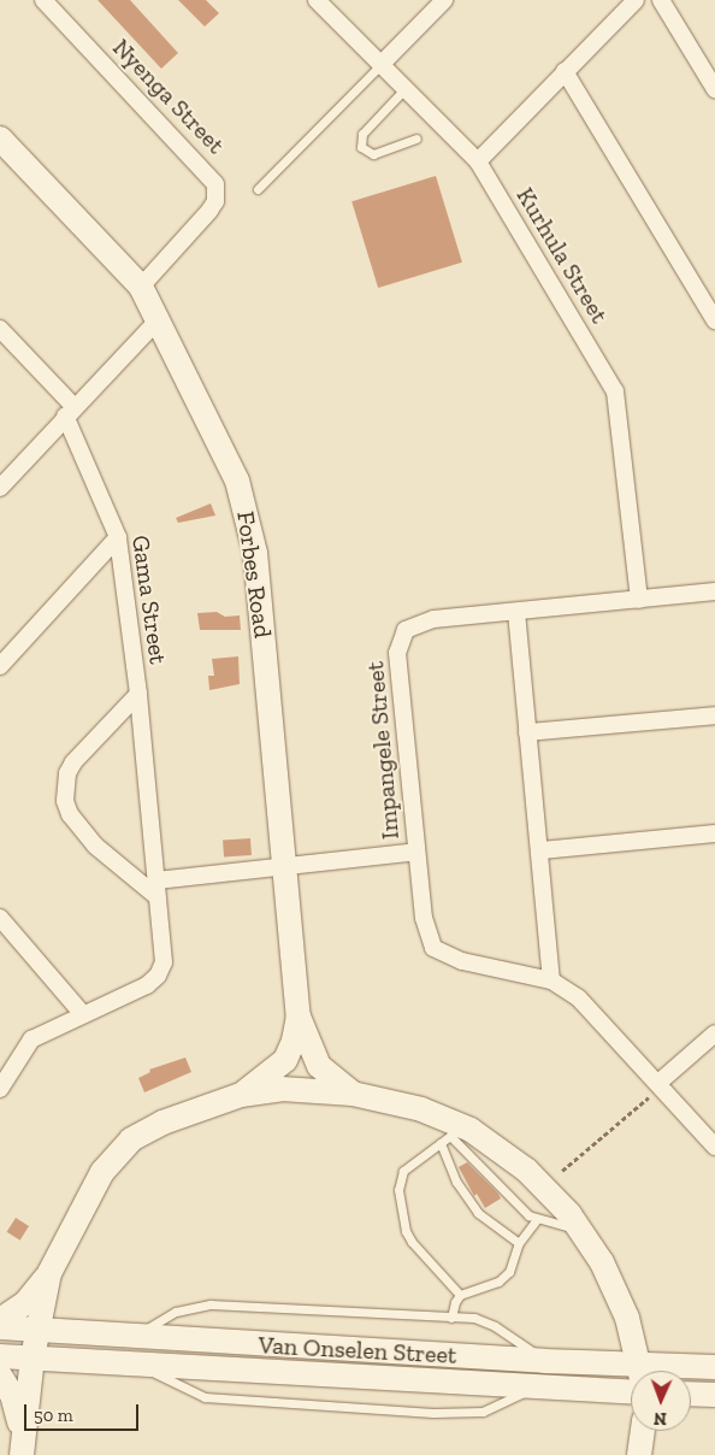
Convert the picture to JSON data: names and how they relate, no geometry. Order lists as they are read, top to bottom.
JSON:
{
  "streets": {
    "street": [
      "Nyenga Street",
      "Kurhula Street",
      "Forbes Road",
      "Gama Street",
      "Impangele Street",
      "Van Onselen Street"
    ]
  },
  "crossings": [
    ["Nyenga Street", "Forbes Road"],
    ["Kurhula Street", "Impangele Street"]
  ],
  "scale_bar": "50 m",
  "north": "bottom"
}
